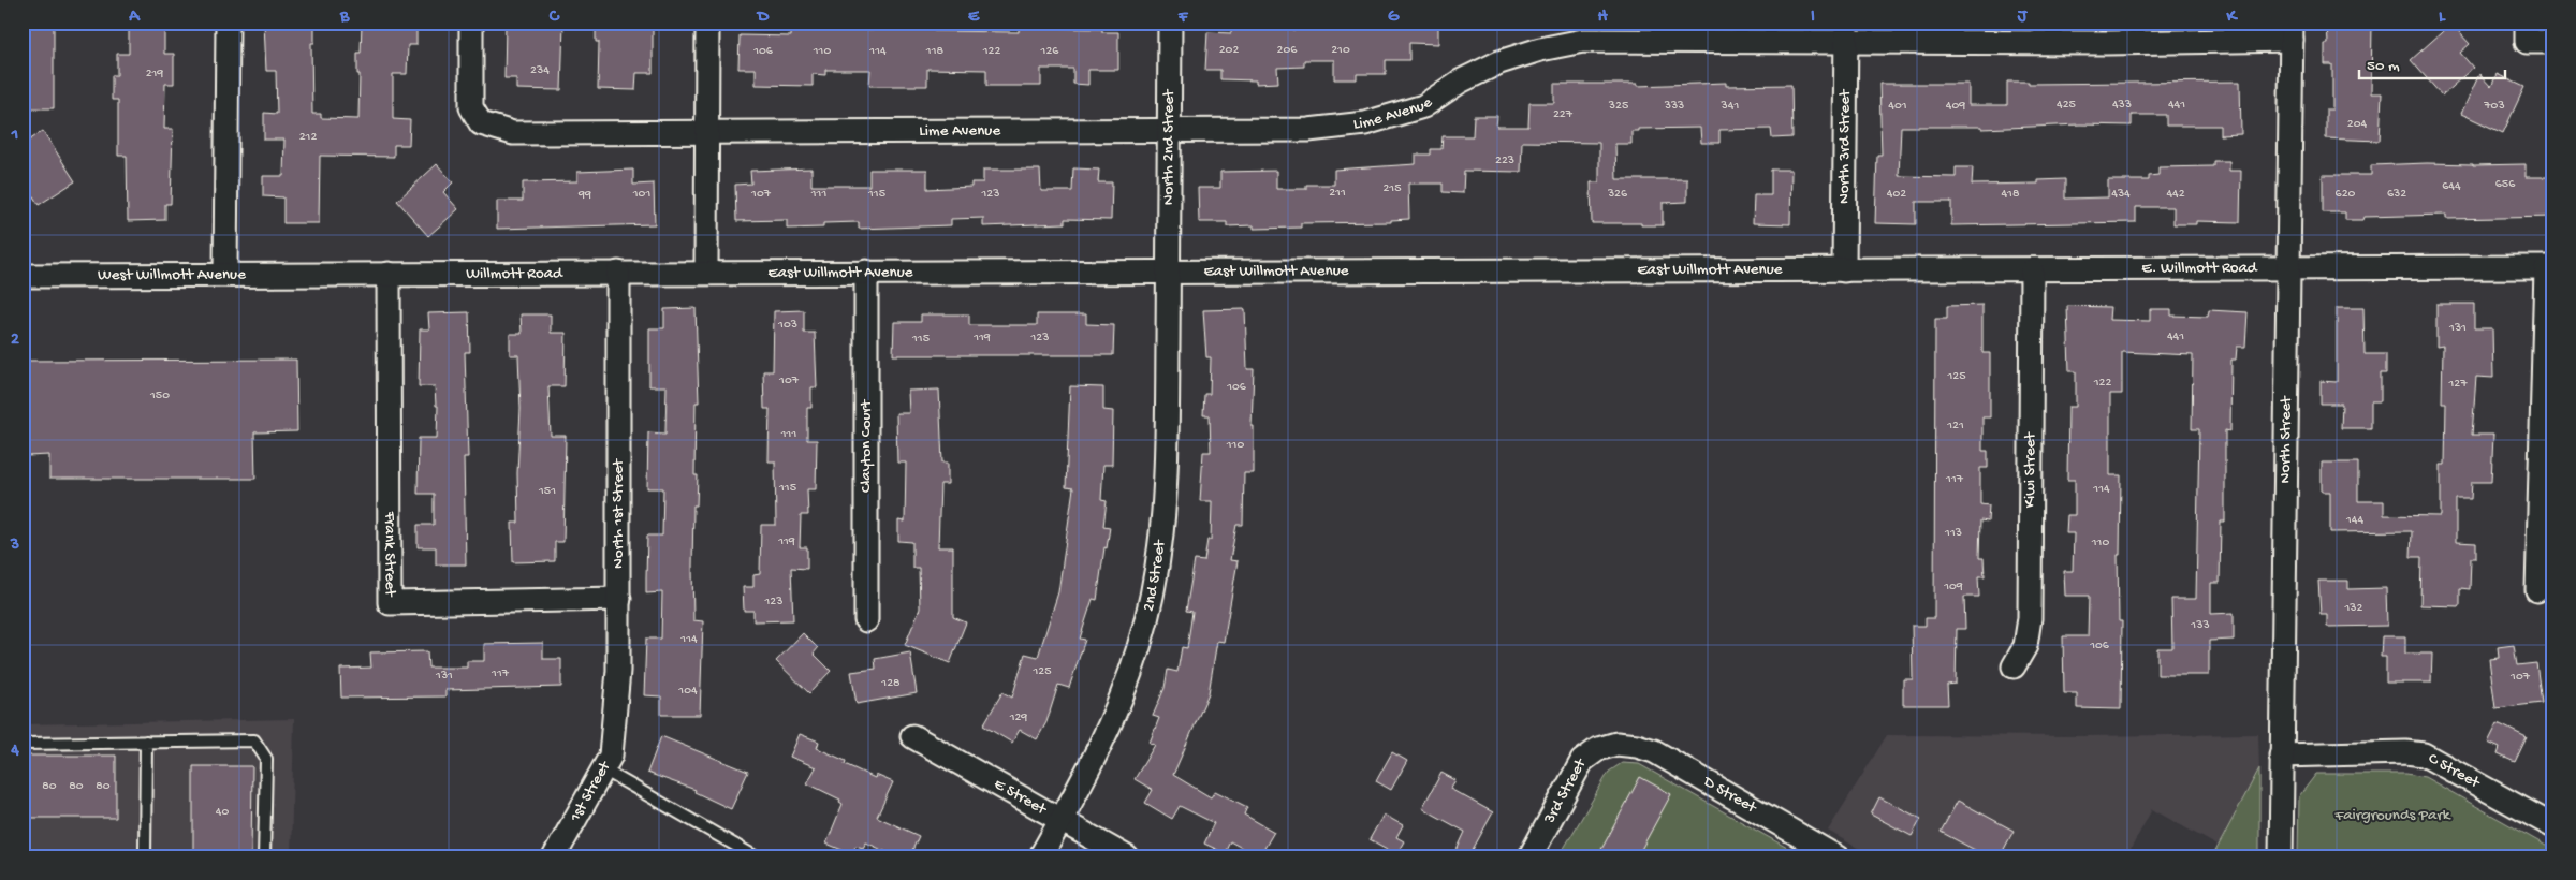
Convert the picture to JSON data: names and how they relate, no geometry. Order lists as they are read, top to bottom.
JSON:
{
  "streets": {
    "street": [
      "Lime Avenue",
      "North 2nd Street",
      "North 3rd Street",
      "E. Willmott Road",
      "East Willmott Avenue",
      "Willmott Road",
      "West Willmott Avenue",
      "North Street",
      "Clayton Court",
      "Kiwi Street",
      "North 1st Street",
      "Frank Street",
      "2nd Street",
      "C Street",
      "1st Street",
      "3rd Street",
      "D Street",
      "E Street"
    ]
  },
  "crossings": [
    ["Lime Avenue", "North 2nd Street"],
    ["Lime Avenue", "North 3rd Street"],
    ["Lime Avenue", "North Street"],
    ["North 2nd Street", "East Willmott Avenue"],
    ["North 2nd Street", "2nd Street"],
    ["North 3rd Street", "E. Willmott Road"],
    ["North 3rd Street", "East Willmott Avenue"],
    ["E. Willmott Road", "East Willmott Avenue"],
    ["E. Willmott Road", "North Street"],
    ["E. Willmott Road", "Kiwi Street"],
    ["East Willmott Avenue", "Willmott Road"],
    ["East Willmott Avenue", "Clayton Court"],
    ["East Willmott Avenue", "2nd Street"],
    ["Willmott Road", "West Willmott Avenue"],
    ["Willmott Road", "North 1st Street"],
    ["Willmott Road", "Frank Street"],
    ["North Street", "C Street"],
    ["North 1st Street", "Frank Street"],
    ["North 1st Street", "1st Street"],
    ["2nd Street", "E Street"],
    ["3rd Street", "D Street"]
  ],
  "parks": ["Fairgrounds Park"],
  "house_numbers": [
    "202",
    "206",
    "210",
    "106",
    "110",
    "114",
    "118",
    "122",
    "126",
    "234",
    "219",
    "425",
    "433",
    "441",
    "325",
    "333",
    "341",
    "401",
    "409",
    "703",
    "227",
    "204",
    "212",
    "223",
    "656",
    "644",
    "215",
    "211",
    "101",
    "107",
    "111",
    "115",
    "123",
    "326",
    "402",
    "418",
    "434",
    "442",
    "620",
    "632",
    "99",
    "103",
    "131",
    "441",
    "119",
    "123",
    "115",
    "125",
    "107",
    "122",
    "127",
    "106",
    "150",
    "121",
    "111",
    "110",
    "117",
    "115",
    "114",
    "151",
    "144",
    "113",
    "119",
    "110",
    "109",
    "123",
    "132",
    "133",
    "114",
    "106",
    "125",
    "117",
    "131",
    "107",
    "128",
    "104",
    "129",
    "80",
    "80",
    "80",
    "40"
  ],
  "scale_bar": "50 m",
  "grid": {
    "columns": [
      "A",
      "B",
      "C",
      "D",
      "E",
      "F",
      "G",
      "H",
      "I",
      "J",
      "K",
      "L"
    ],
    "rows": [
      "1",
      "2",
      "3",
      "4"
    ]
  }
}
